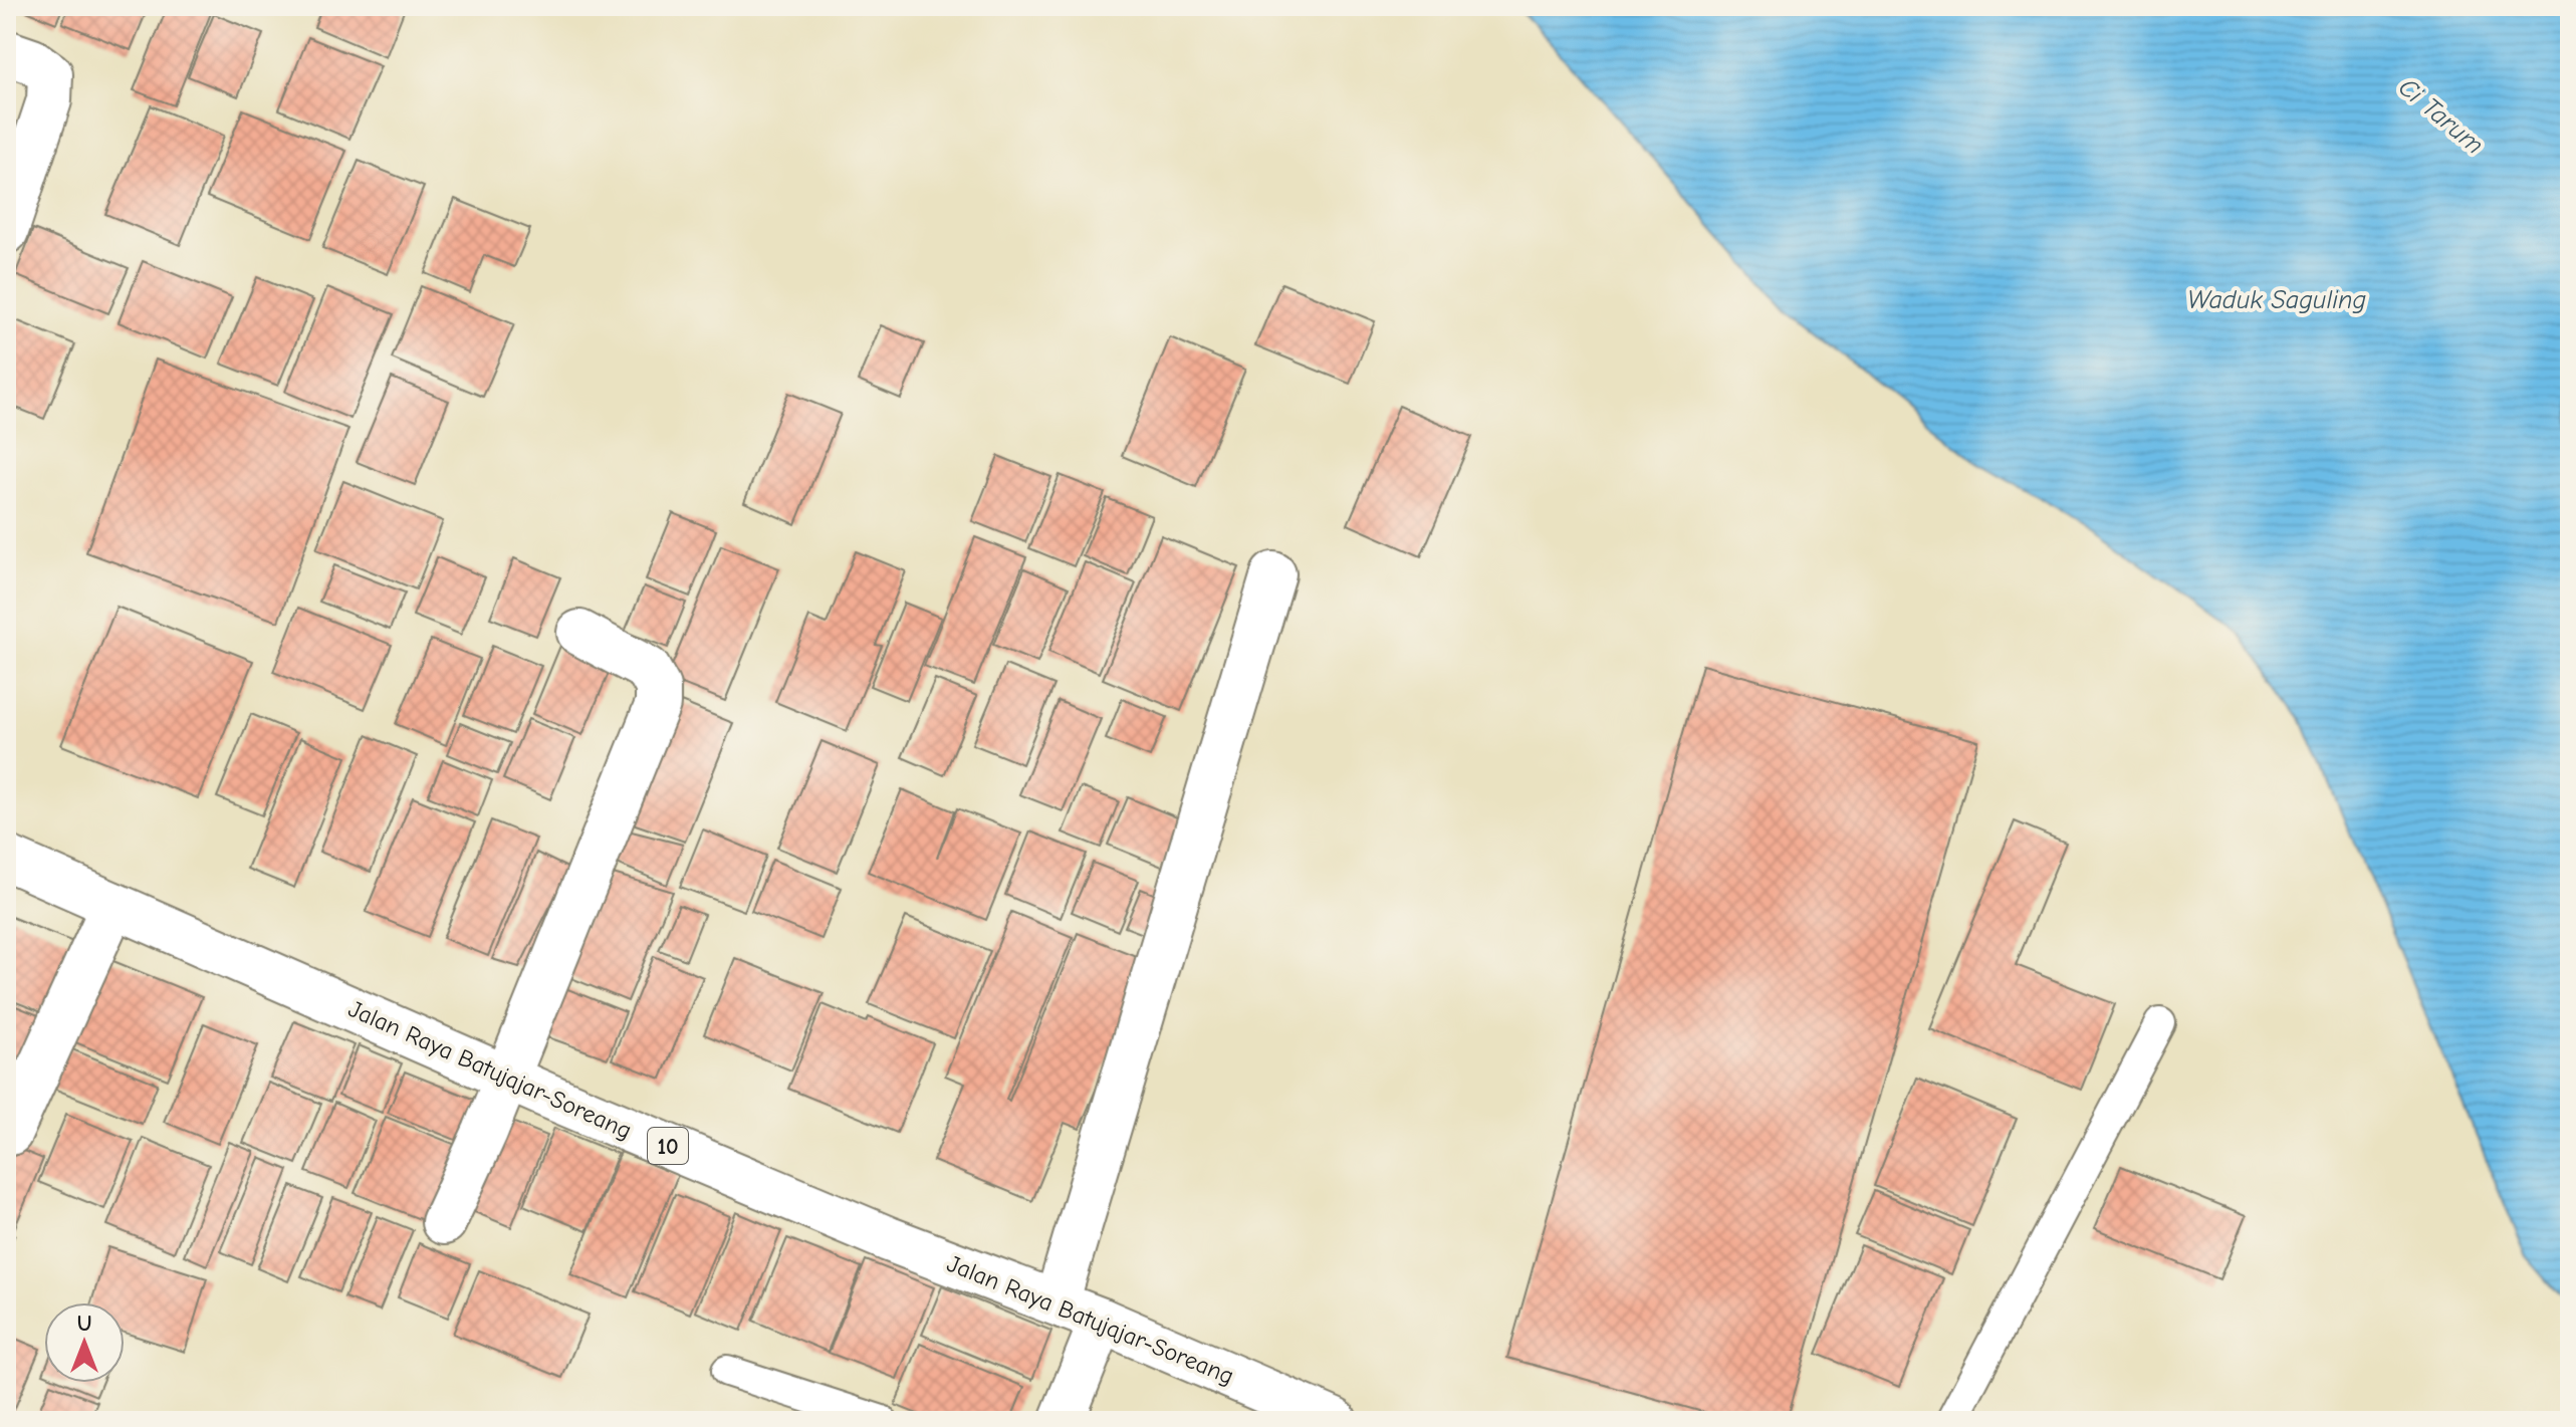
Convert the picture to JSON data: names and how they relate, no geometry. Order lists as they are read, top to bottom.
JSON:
{
  "streets": {
    "main road": ["Jalan Raya Batujajar-Soreang", "10"]
  },
  "water": ["Ci Tarum", "Waduk Saguling"],
  "north": "top"
}
